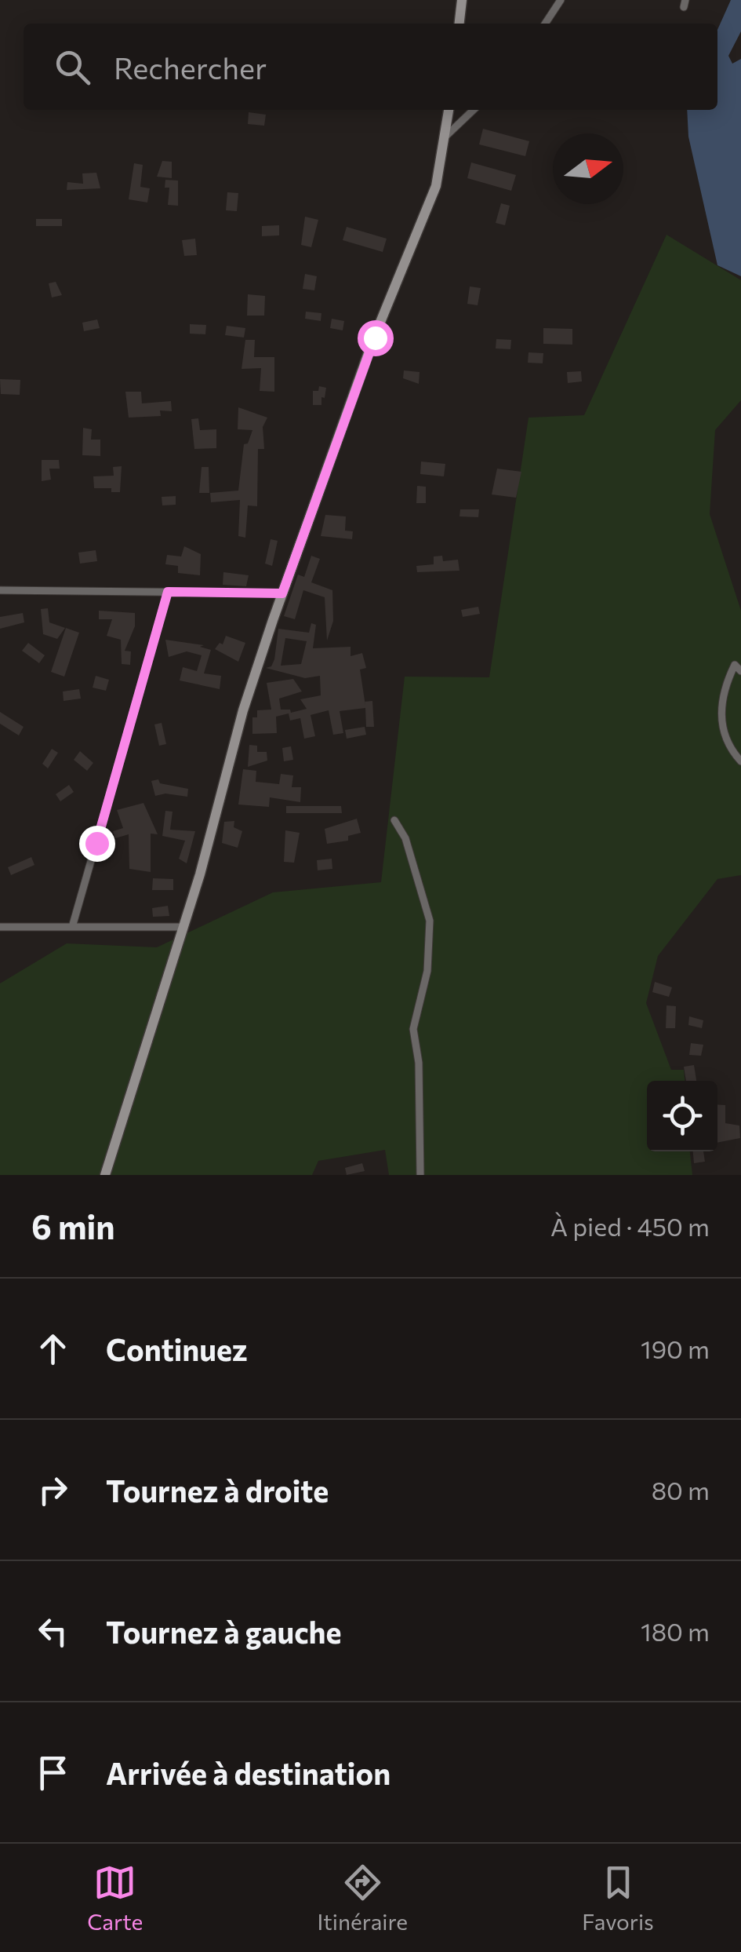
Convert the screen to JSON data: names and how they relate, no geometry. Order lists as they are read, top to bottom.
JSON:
{
  "north": "right",
  "page": {
    "search": "Rechercher",
    "heading": ["6 min", "À pied · 450 m"],
    "list": [
      ["Continuez", "190 m"],
      ["Tournez à droite", "80 m"],
      ["Tournez à gauche", "180 m"],
      "Arrivée à destination"
    ],
    "nav": ["Carte", "Itinéraire", "Favoris"]
  }
}
